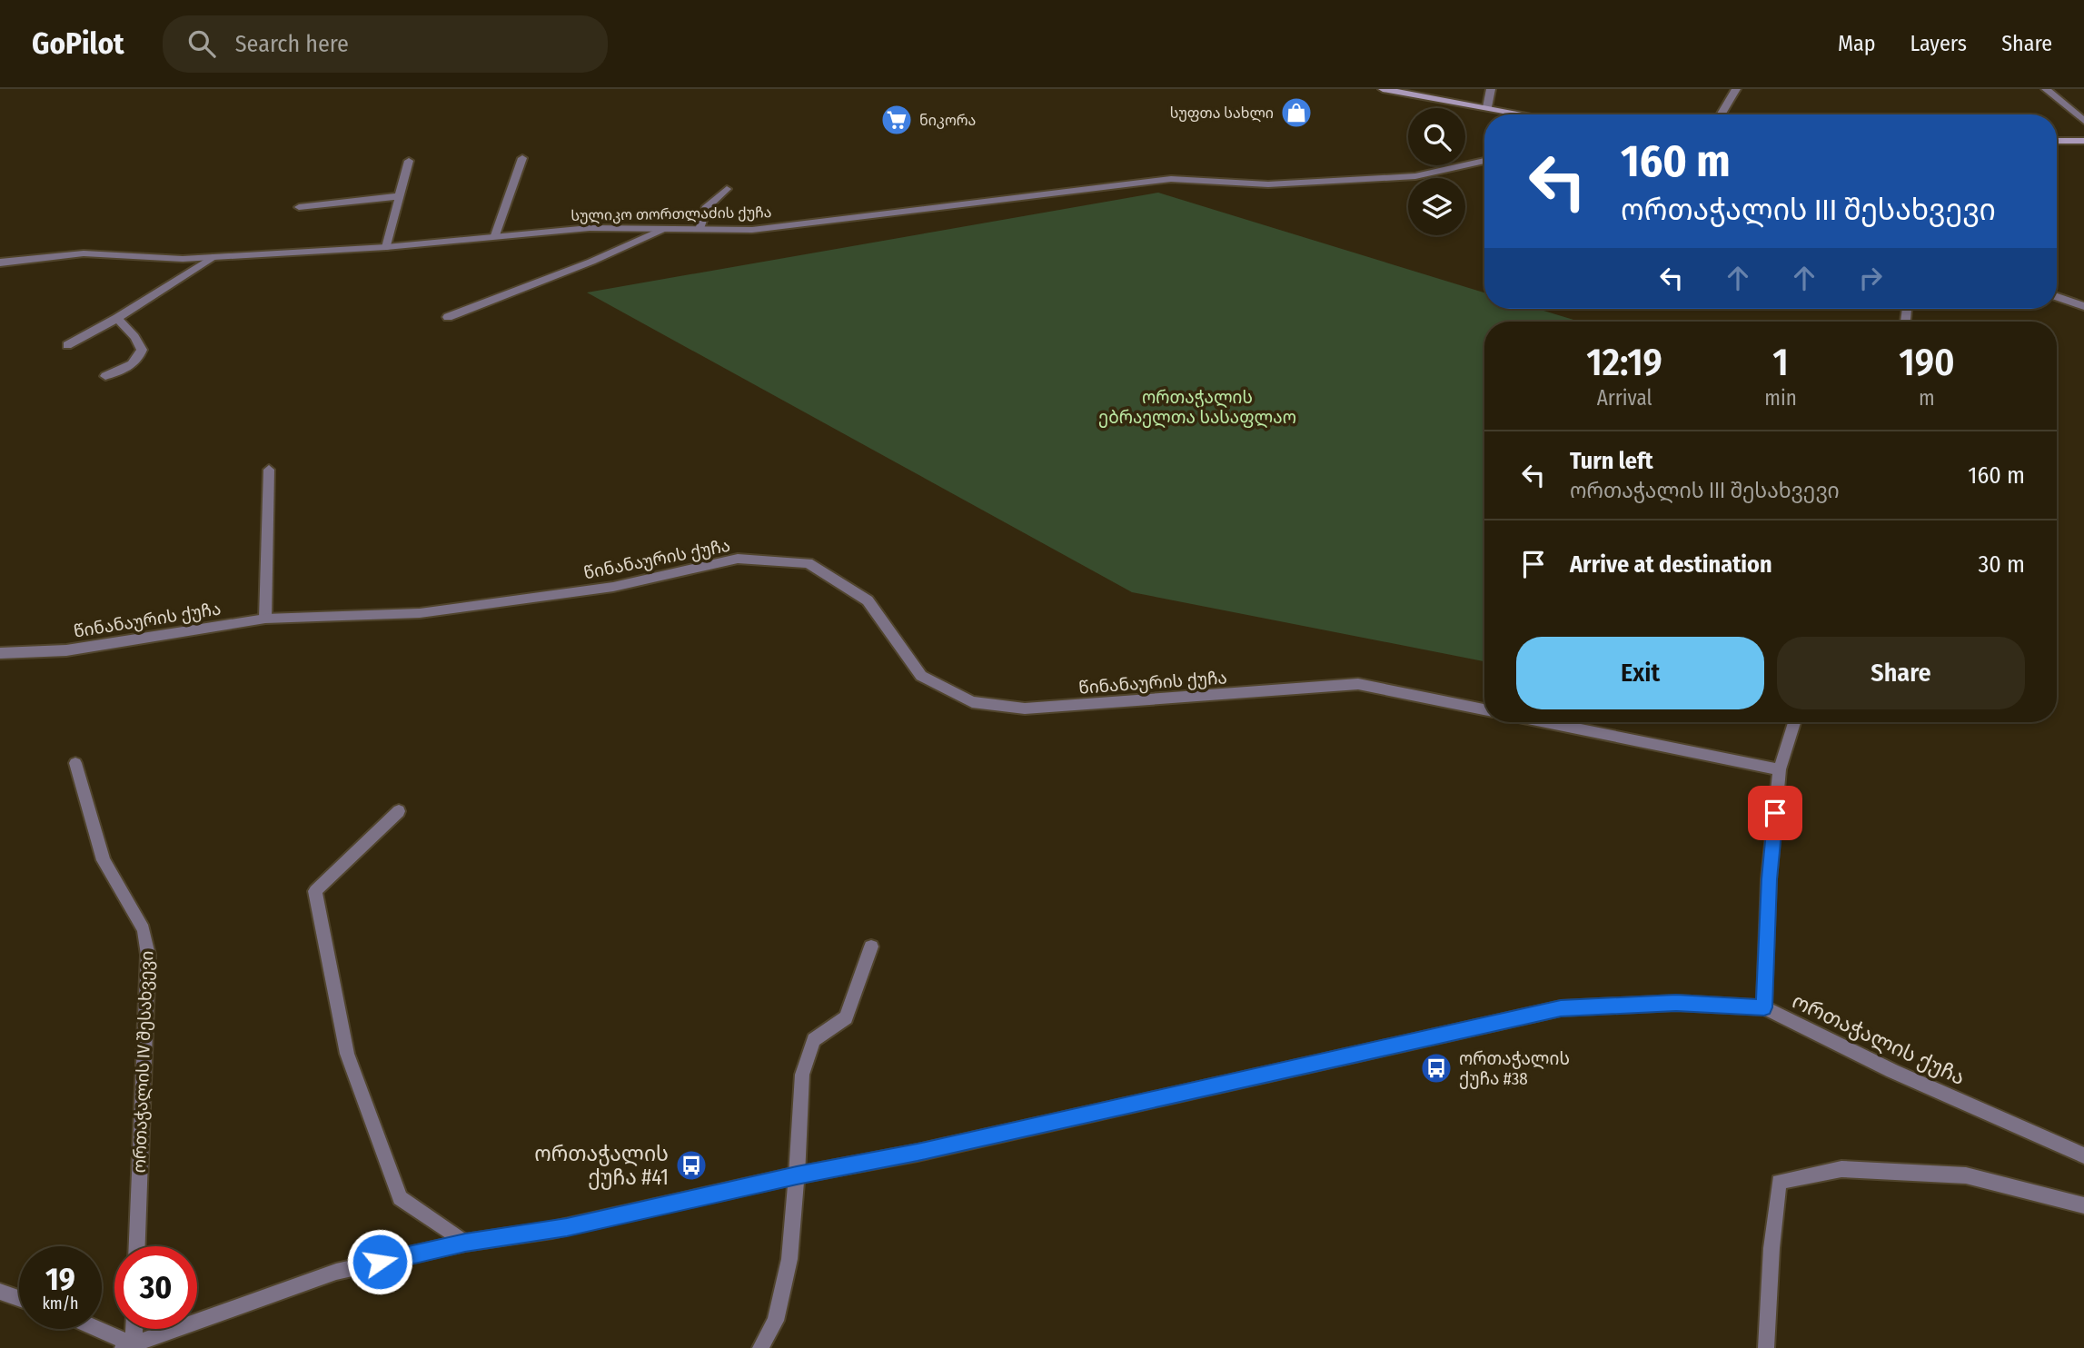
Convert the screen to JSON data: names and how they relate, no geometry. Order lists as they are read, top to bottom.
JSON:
{
  "streets": {
    "street": [
      "სულიკო თორთლაძის ქუჩა",
      "წინანაურის ქუჩა",
      "ორთაჭალის ქუჩა",
      "ორთაჭალის IV შესახვევი"
    ]
  },
  "parks": ["ორთაჭალის ებრაელთა სასაფლაო"],
  "places": {
    "shop": ["სუფთა სახლი"],
    "supermarket": ["ნიკორა"],
    "bus stop": ["ორთაჭალის ქუჩა #38", "ორთაჭალის ქუჩა #41"]
  },
  "page": {
    "header": "GoPilot",
    "search": "Search here",
    "nav": ["Map", "Layers", "Share"],
    "turn": ["160 m", "ორთაჭალის III შესახვევი"],
    "eta": [
      "12:19",
      "Arrival",
      "1",
      "min",
      "190",
      "m"
    ],
    "list": [
      {
        "name": "Turn left",
        "note": "ორთაჭალის III შესახვევი",
        "value": "160 m"
      },
      {
        "name": "Arrive at destination",
        "value": "30 m"
      }
    ],
    "buttons": ["Exit", "Share"],
    "speed": "19 km/h",
    "limit": "30"
  }
}
